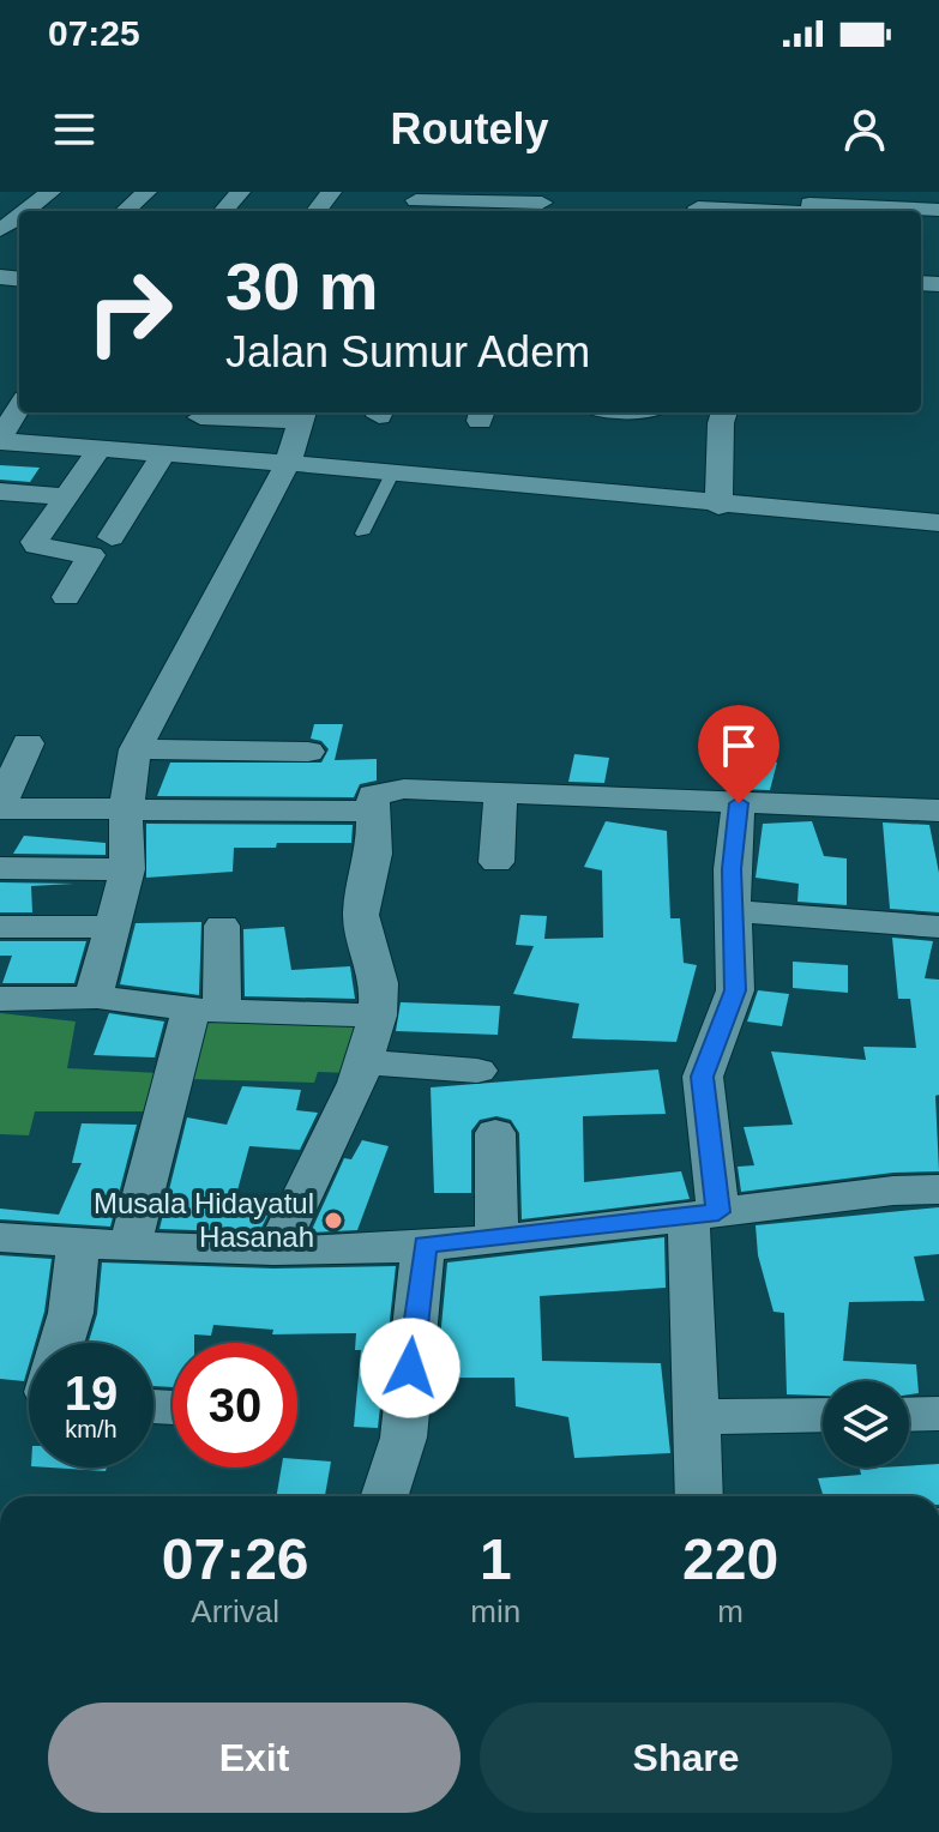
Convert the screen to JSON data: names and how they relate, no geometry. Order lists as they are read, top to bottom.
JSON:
{
  "places": ["Musala Hidayatul Hasanah"],
  "page": {
    "status": "07:25",
    "header": "Routely",
    "turn": ["30 m", "Jalan Sumur Adem"],
    "speed": "19 km/h",
    "limit": "30",
    "eta": [
      "07:26",
      "Arrival",
      "1",
      "min",
      "220",
      "m"
    ],
    "buttons": ["Exit", "Share"]
  }
}
